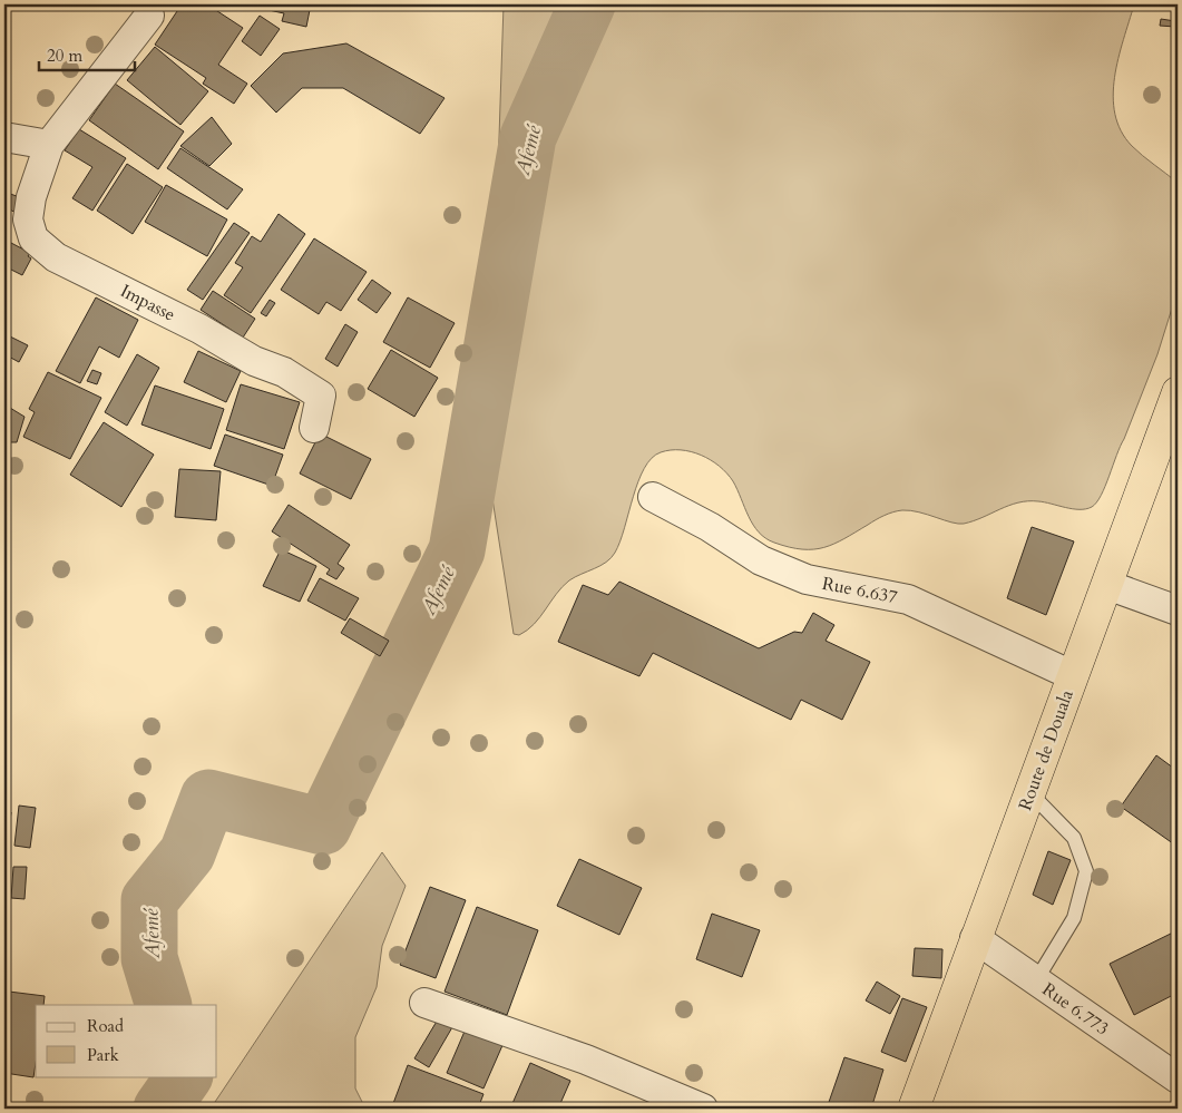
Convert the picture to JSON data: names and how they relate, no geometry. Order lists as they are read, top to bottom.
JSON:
{
  "streets": {
    "highway": ["Route de Douala"],
    "street": ["Impasse", "Rue 6.637", "Rue 6.773"]
  },
  "crossings": [
    ["Rue 6.637", "Route de Douala"],
    ["Route de Douala", "Rue 6.773"]
  ],
  "water": ["Afemé"],
  "legend": ["Road", "Park"],
  "scale_bar": "20 m"
}
